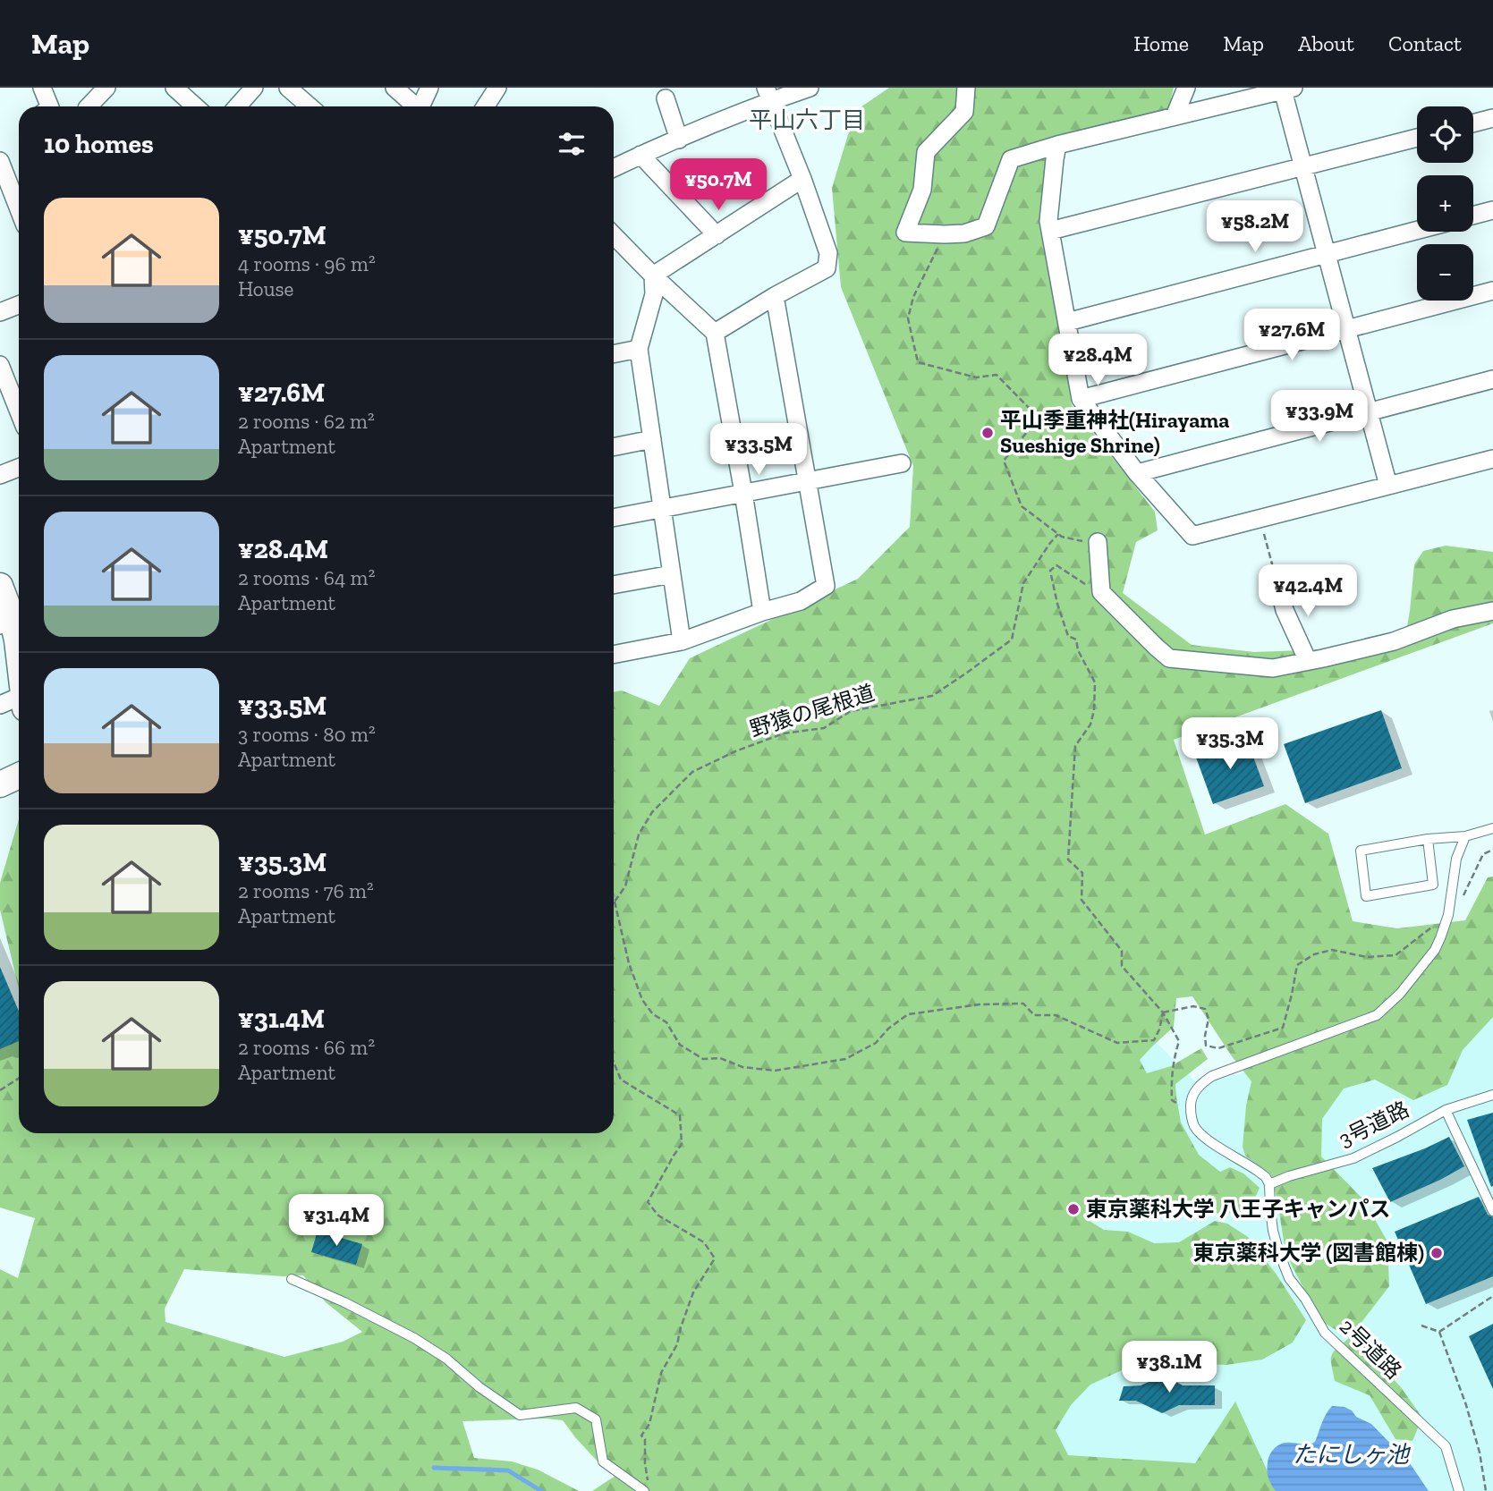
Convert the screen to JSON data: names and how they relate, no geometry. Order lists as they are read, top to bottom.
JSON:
{
  "streets": {
    "lane": ["3号道路", "2号道路"],
    "path": ["野猿の尾根道"]
  },
  "crossings": [
    ["3号道路", "2号道路"]
  ],
  "districts": ["平山六丁目"],
  "water": ["たにしヶ池"],
  "places": ["平山季重神社(Hirayama Sueshige Shrine)", "東京薬科大学 八王子キャンパス", "東京薬科大学 (図書館棟)"],
  "page": {
    "header": "Map",
    "nav": [
      "Home",
      "Map",
      "About",
      "Contact"
    ],
    "map_buttons": ["+", "−"],
    "heading": "10 homes",
    "price": [
      "¥50.7M",
      "¥58.2M",
      "¥27.6M",
      "¥28.4M",
      "¥33.9M",
      "¥33.5M",
      "¥42.4M",
      "¥35.3M",
      "¥31.4M",
      "¥38.1M"
    ],
    "list": [
      {
        "name": "¥50.7M",
        "note": "4 rooms · 96 m² · House"
      },
      {
        "name": "¥27.6M",
        "note": "2 rooms · 62 m² · Apartment"
      },
      {
        "name": "¥28.4M",
        "note": "2 rooms · 64 m² · Apartment"
      },
      {
        "name": "¥33.5M",
        "note": "3 rooms · 80 m² · Apartment"
      },
      {
        "name": "¥35.3M",
        "note": "2 rooms · 76 m² · Apartment"
      },
      {
        "name": "¥31.4M",
        "note": "2 rooms · 66 m² · Apartment"
      }
    ]
  }
}
